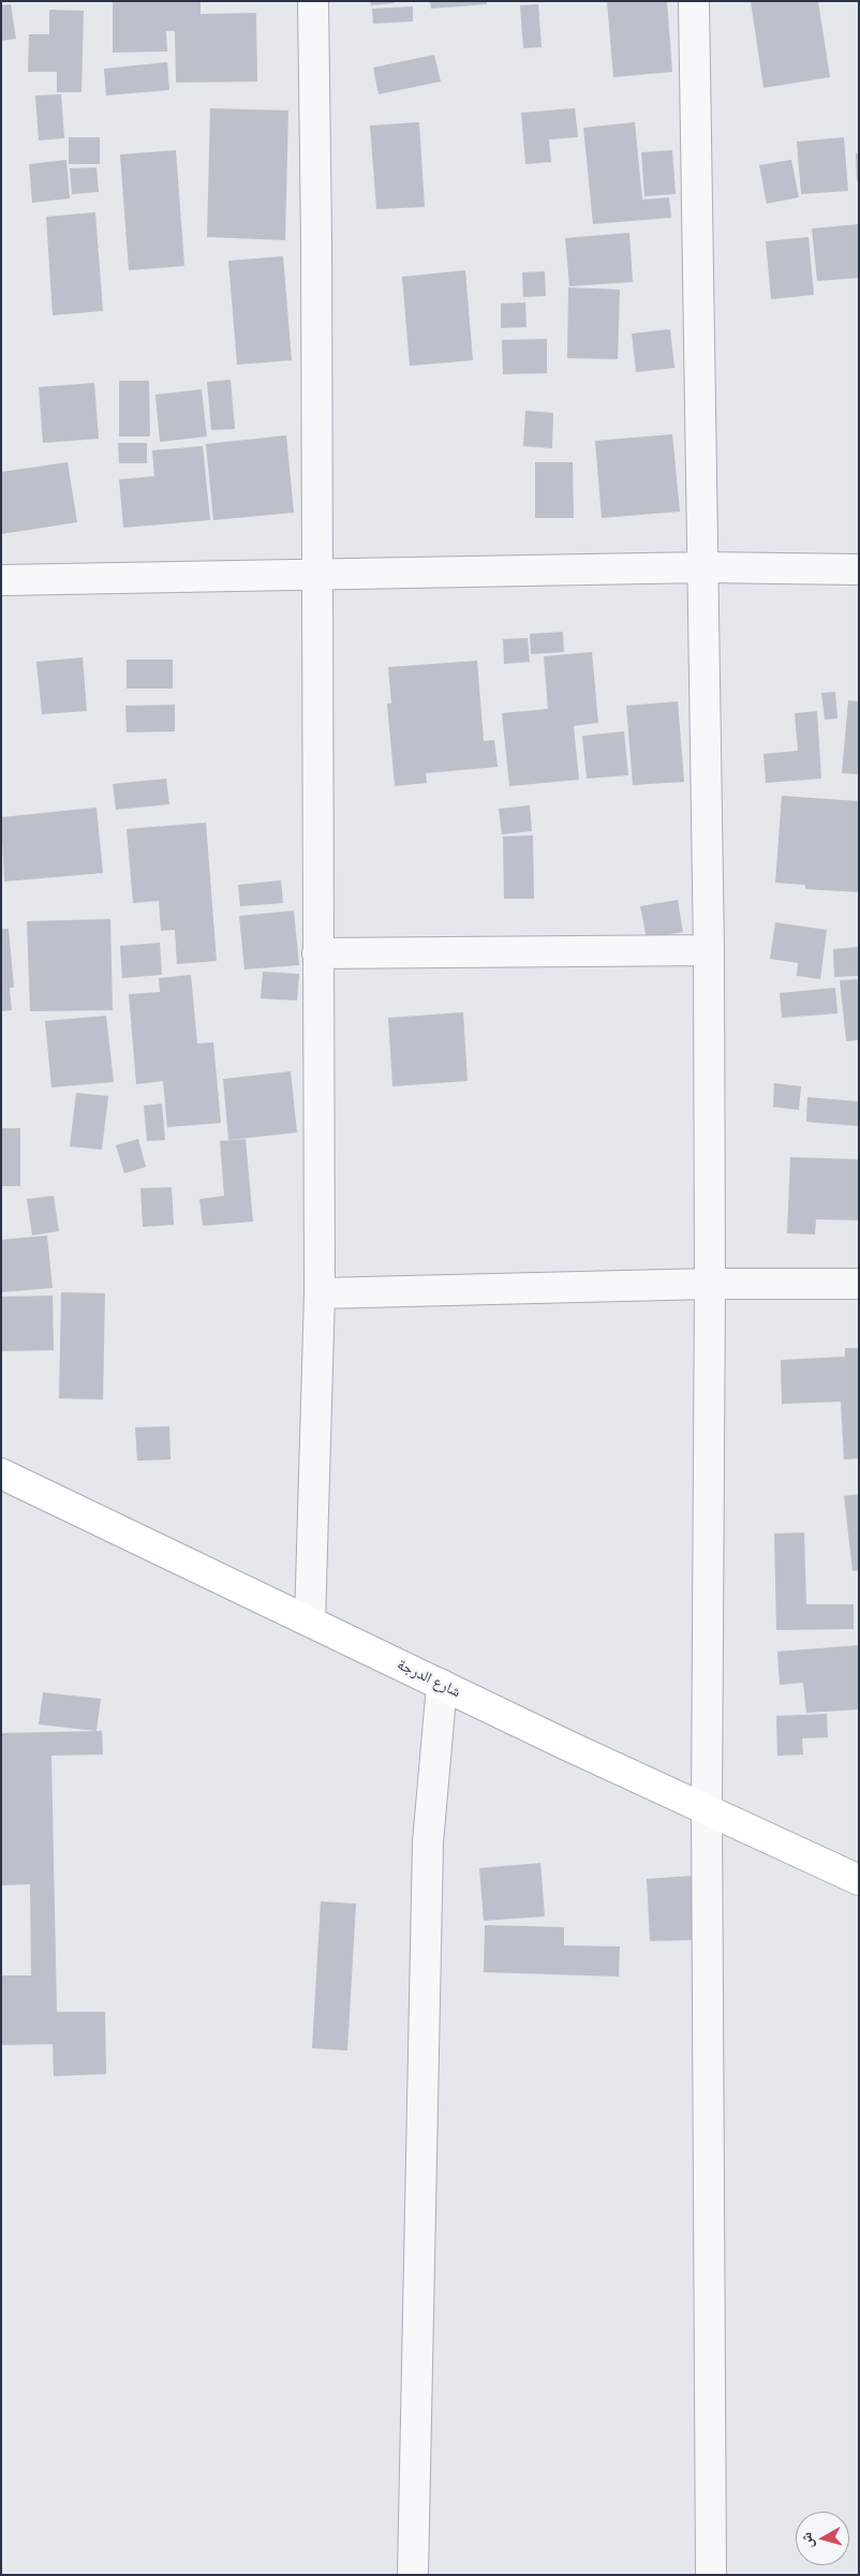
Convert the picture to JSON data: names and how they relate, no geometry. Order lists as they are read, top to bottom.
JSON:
{
  "streets": {
    "street": ["شارع الدرجة"]
  },
  "north": "left"
}
